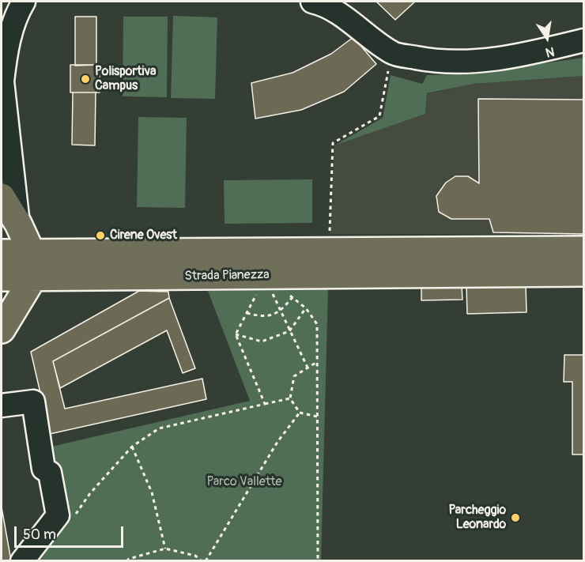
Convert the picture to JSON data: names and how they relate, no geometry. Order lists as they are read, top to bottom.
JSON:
{
  "streets": {
    "main road": ["Strada Pianezza"]
  },
  "parks": ["Parco Vallette"],
  "places": ["Polisportiva Campus", "Cirene Ovest", "Parcheggio Leonardo"],
  "scale_bar": "50 m",
  "north": "bottom"
}
